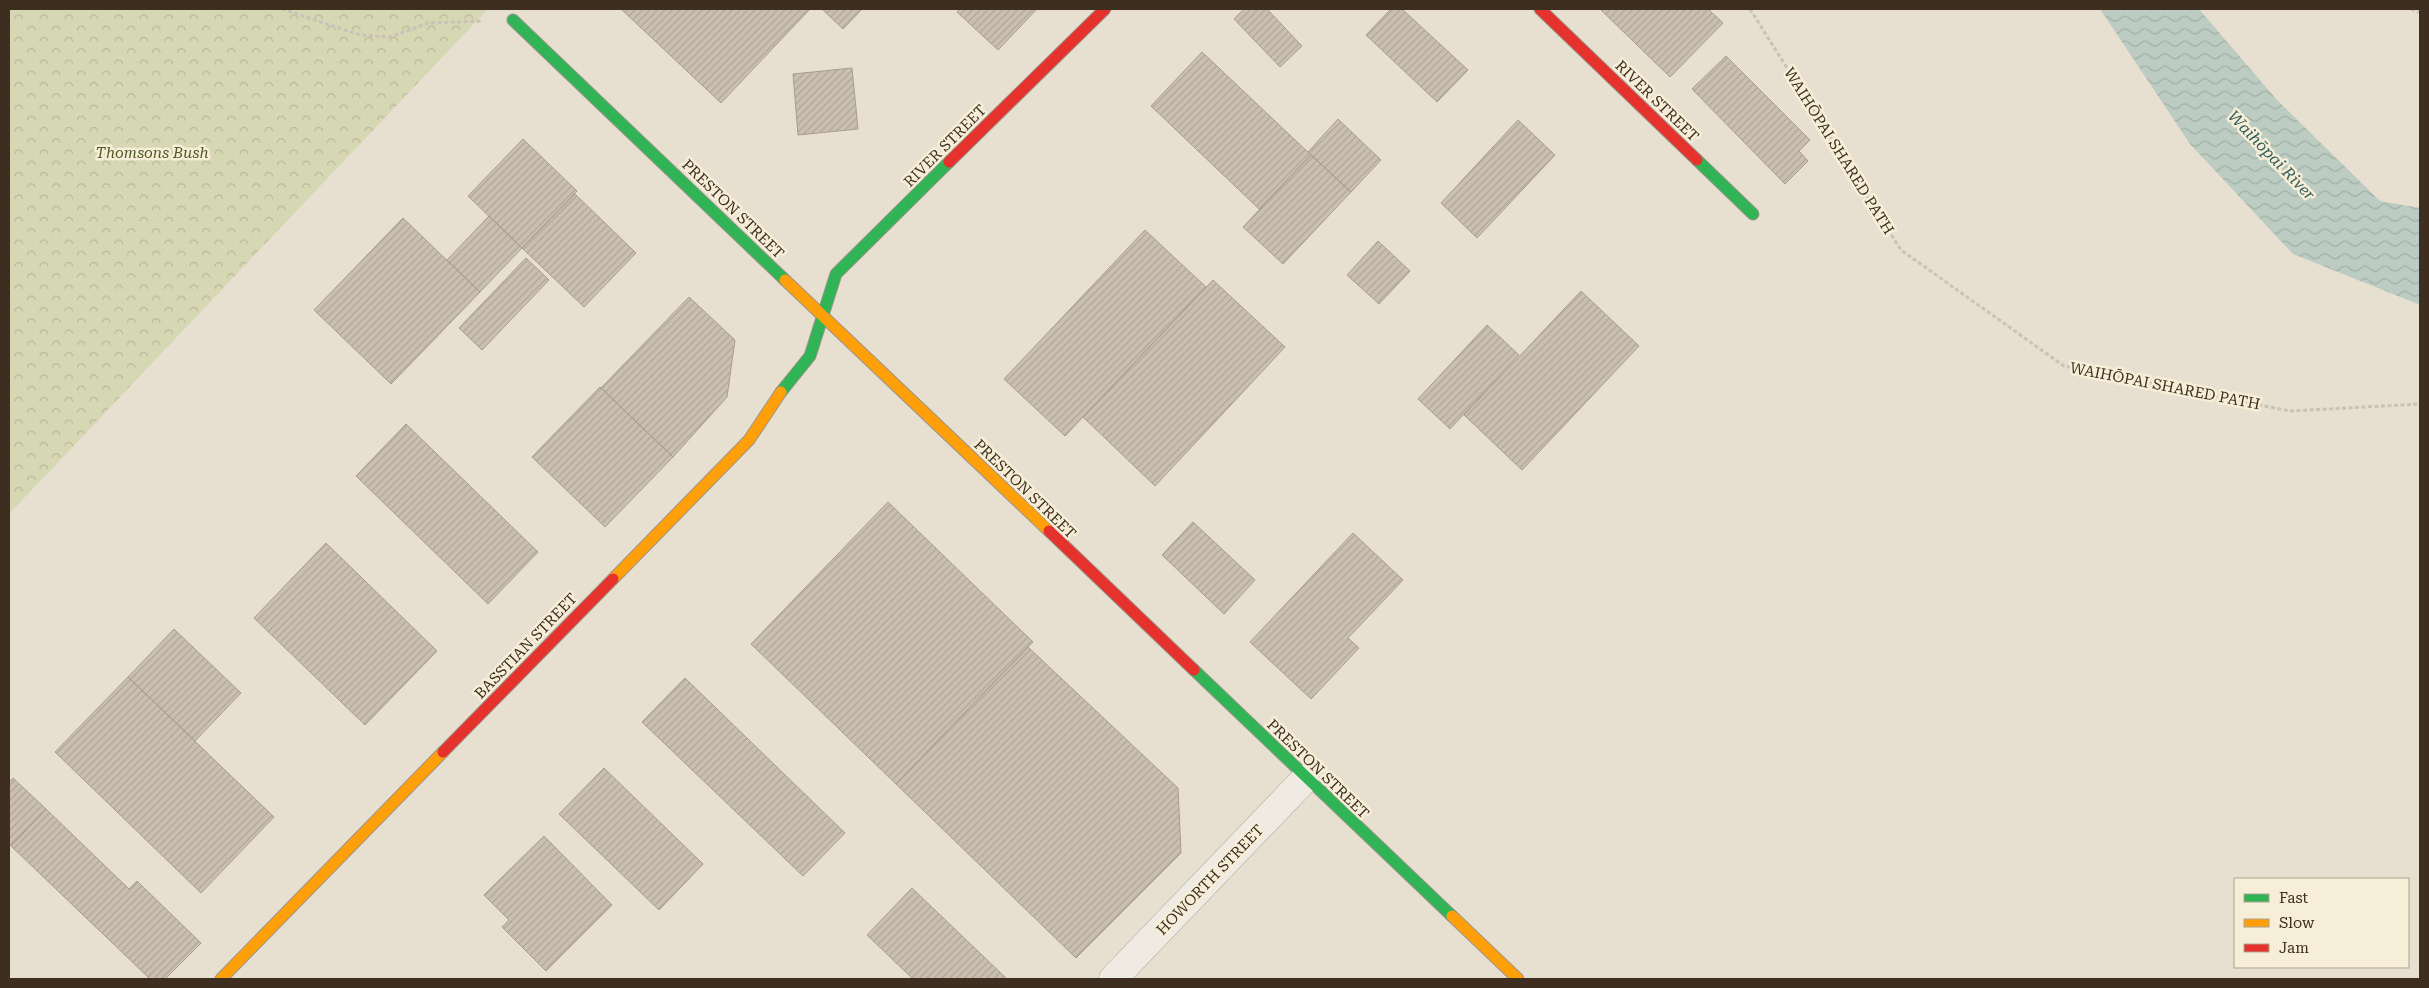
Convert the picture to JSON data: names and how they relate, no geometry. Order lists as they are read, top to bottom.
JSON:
{
  "streets": {
    "street": [
      "RIVER STREET",
      "PRESTON STREET",
      "BASSTIAN STREET",
      "HOWORTH STREET"
    ],
    "path": ["WAIHŌPAI SHARED PATH"]
  },
  "crossings": [
    ["RIVER STREET", "PRESTON STREET"],
    ["RIVER STREET", "BASSTIAN STREET"],
    ["PRESTON STREET", "BASSTIAN STREET"],
    ["PRESTON STREET", "HOWORTH STREET"]
  ],
  "water": ["Waihōpai River"],
  "parks": ["Thomsons Bush"],
  "legend": ["Fast", "Slow", "Jam"]
}
